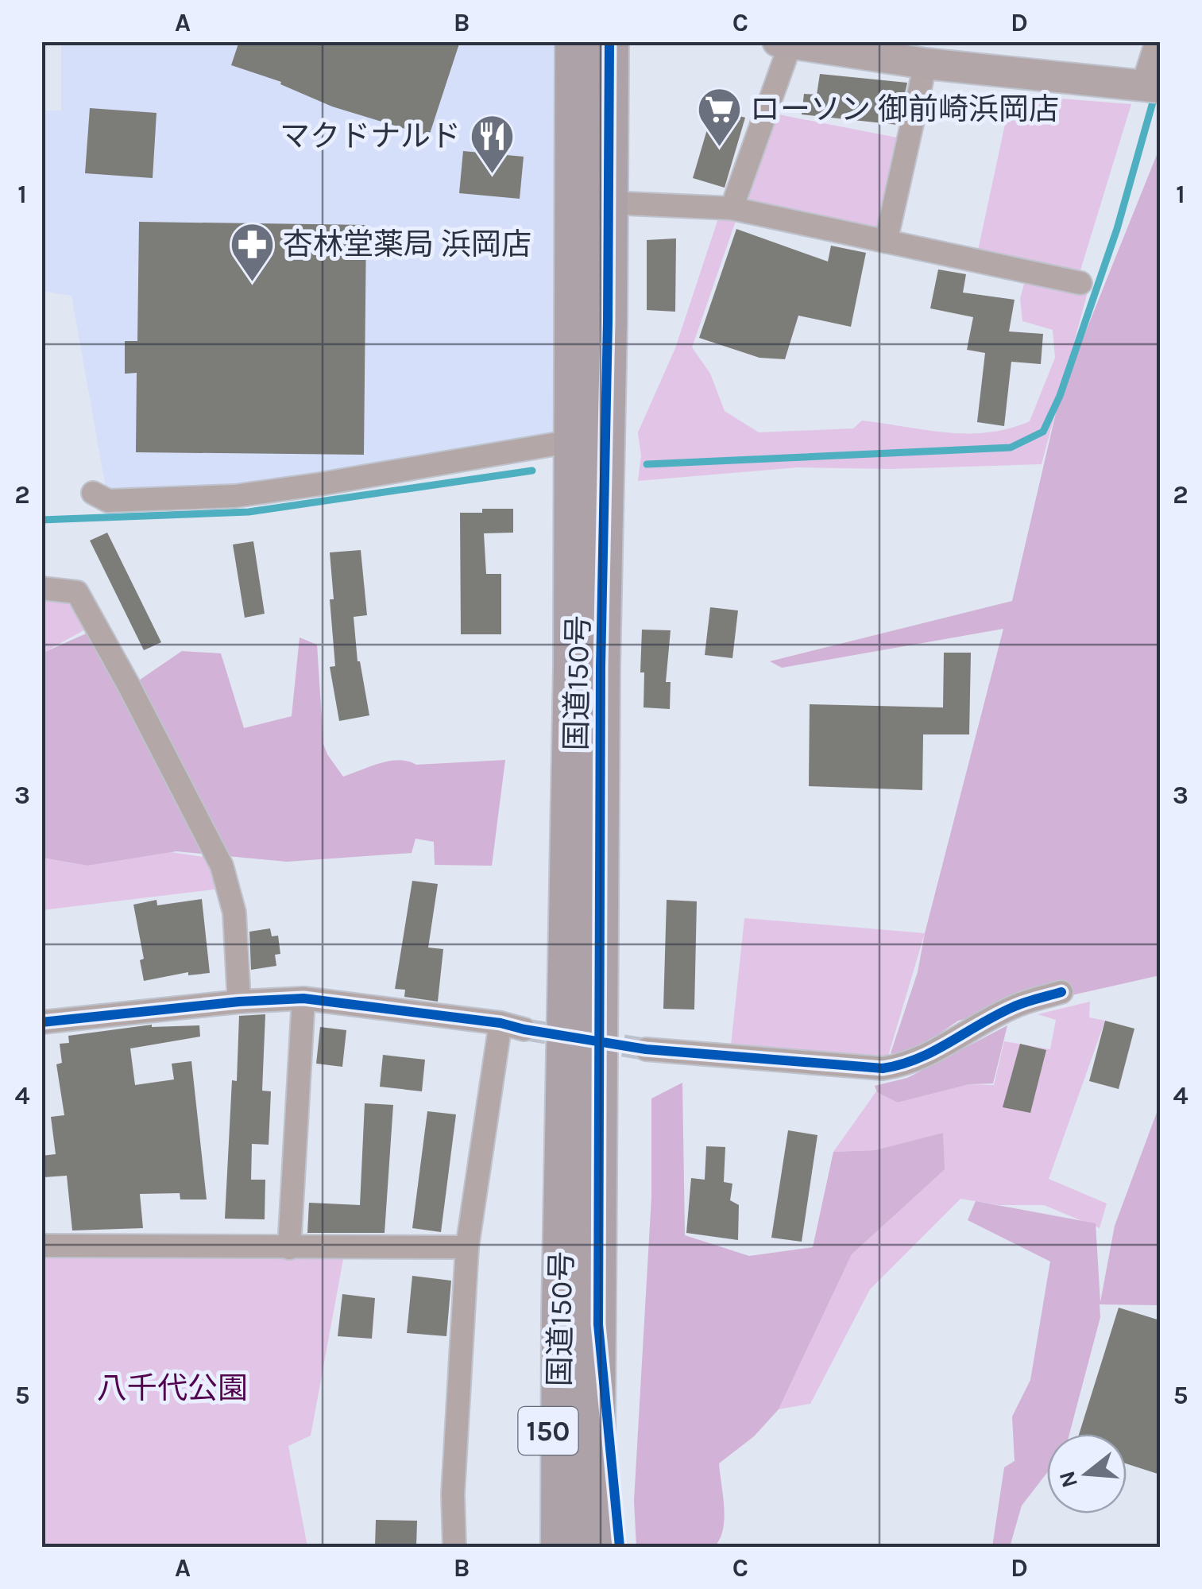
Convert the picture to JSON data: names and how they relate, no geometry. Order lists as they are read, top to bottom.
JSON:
{
  "streets": {
    "highway": ["国道150号", "150"]
  },
  "crossings": [
    ["国道150号", "150"]
  ],
  "parks": ["八千代公園"],
  "places": {
    "supermarket": ["ローソン 御前崎浜岡店"],
    "restaurant": ["マクドナルド"],
    "pharmacy": ["杏林堂薬局 浜岡店"]
  },
  "north": "left",
  "grid": {
    "columns": [
      "A",
      "B",
      "C",
      "D"
    ],
    "rows": [
      "1",
      "2",
      "3",
      "4",
      "5"
    ]
  }
}
